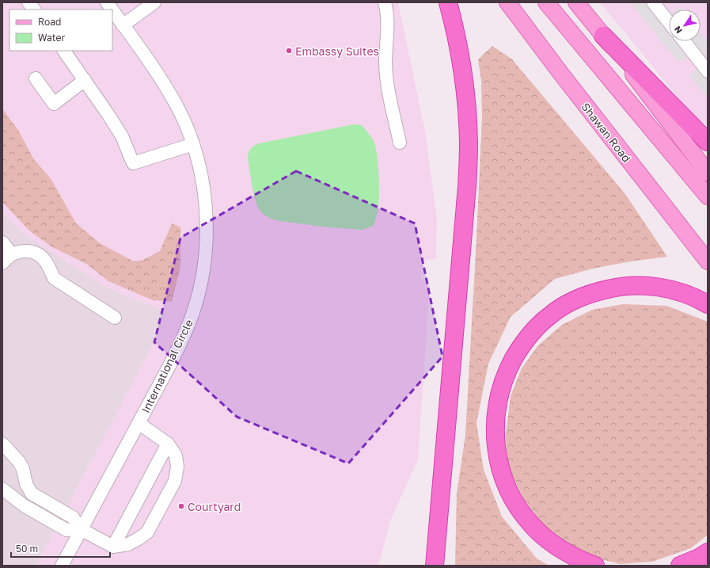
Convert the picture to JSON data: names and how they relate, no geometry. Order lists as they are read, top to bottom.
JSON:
{
  "streets": {
    "main road": ["Shawan Road"],
    "street": ["International Circle"]
  },
  "places": ["Embassy Suites", "Courtyard"],
  "legend": ["Road", "Water"],
  "scale_bar": "50 m",
  "north": "bottom left"
}
